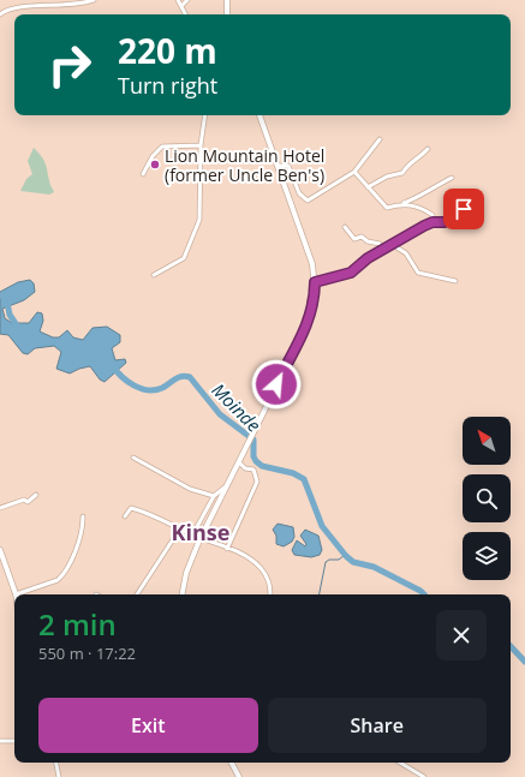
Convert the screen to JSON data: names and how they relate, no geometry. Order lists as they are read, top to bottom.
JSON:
{
  "districts": ["Kinse"],
  "water": ["Moinde"],
  "places": ["Lion Mountain Hotel (former Uncle Ben's)"],
  "north": "top left",
  "page": {
    "turn": ["220 m", "Turn right"],
    "heading": ["2 min", "550 m · 17:22"],
    "buttons": ["Exit", "Share"]
  }
}
